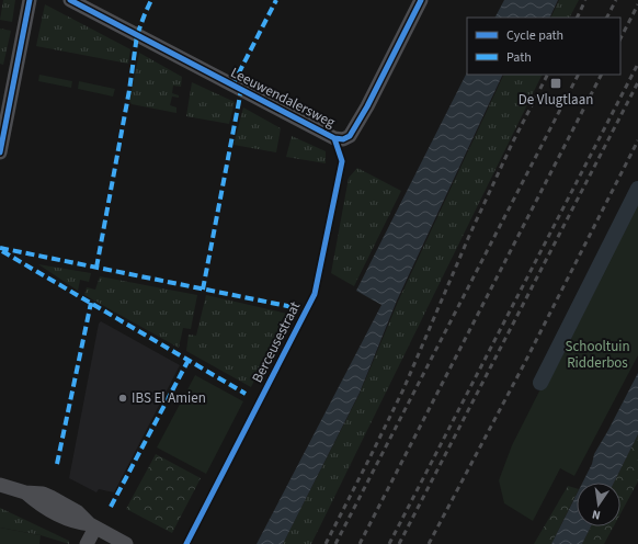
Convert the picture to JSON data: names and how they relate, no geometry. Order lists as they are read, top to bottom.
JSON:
{
  "streets": {
    "street": ["Leeuwendalersweg"],
    "cycle path": ["Berceusestraat"]
  },
  "parks": ["Schooltuin Ridderbos"],
  "places": {
    "transit": ["De Vlugtlaan"],
    "other": ["IBS El Amien"]
  },
  "legend": ["Cycle path", "Path"],
  "north": "bottom"
}
